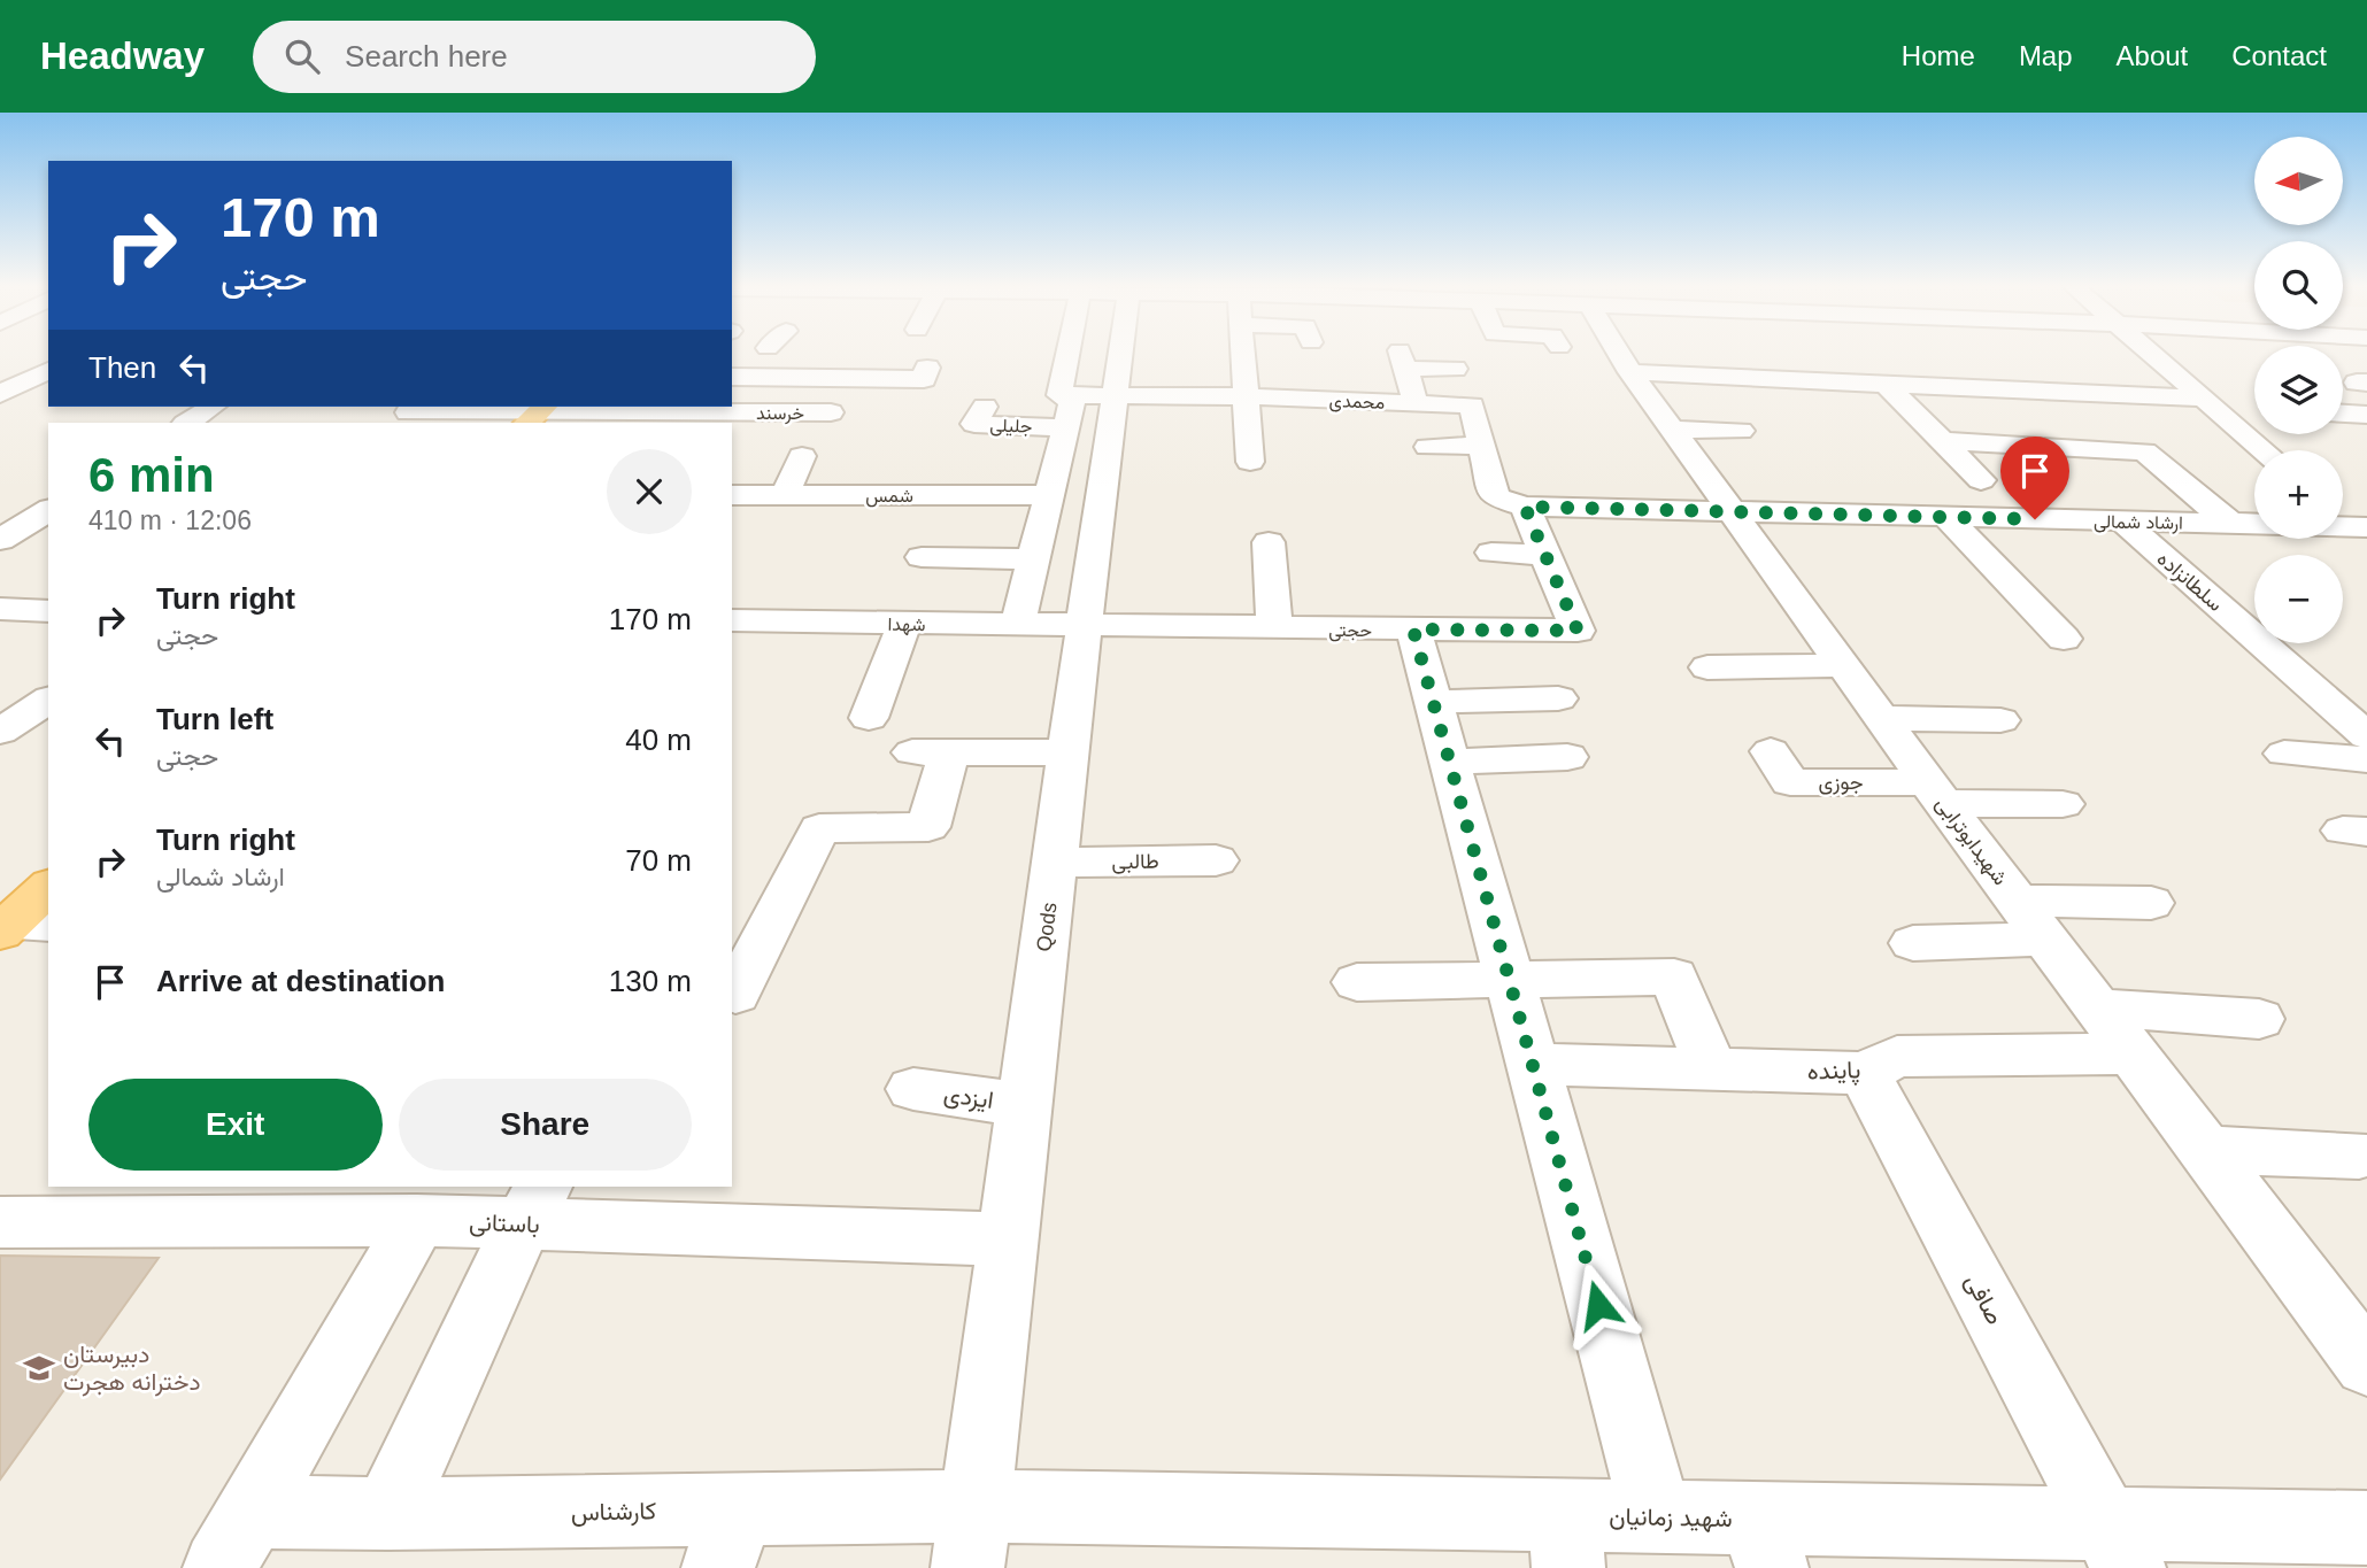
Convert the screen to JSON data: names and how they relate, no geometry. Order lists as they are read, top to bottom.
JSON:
{
  "streets": {
    "street": [
      "محمدی",
      "خرسند",
      "جلیلی",
      "شمس",
      "ارشاد شمالی",
      "سلطانزاده",
      "شهدا",
      "حجتی",
      "جوزی",
      "شهیدابوترابی",
      "طالبی",
      "Qods",
      "پاینده",
      "ایزدی",
      "باستانی",
      "صافی",
      "کارشناس",
      "شهید زمانیان"
    ]
  },
  "crossings": [
    ["محمدی", "ارشاد شمالی"],
    ["محمدی", "حجتی"],
    ["محمدی", "Qods"],
    ["ارشاد شمالی", "سلطانزاده"],
    ["ارشاد شمالی", "حجتی"],
    ["ارشاد شمالی", "شهیدابوترابی"],
    ["شهدا", "حجتی"],
    ["شهدا", "Qods"],
    ["حجتی", "Qods"],
    ["جوزی", "شهیدابوترابی"],
    ["شهیدابوترابی", "پاینده"],
    ["طالبی", "Qods"],
    ["Qods", "ایزدی"],
    ["Qods", "باستانی"],
    ["Qods", "کارشناس"],
    ["Qods", "شهید زمانیان"],
    ["پاینده", "صافی"],
    ["باستانی", "کارشناس"],
    ["صافی", "شهید زمانیان"],
    ["کارشناس", "شهید زمانیان"]
  ],
  "places": {
    "school or university": ["دبیرستان دخترانه هجرت"]
  },
  "north": "left",
  "page": {
    "header": "Headway",
    "search": "Search here",
    "nav": [
      "Home",
      "Map",
      "About",
      "Contact"
    ],
    "map_buttons": ["+", "−"],
    "turn": ["170 m", "حجتی"],
    "then": "Then",
    "heading": ["6 min", "410 m · 12:06"],
    "list": [
      {
        "name": "Turn right",
        "note": "حجتی",
        "value": "170 m"
      },
      {
        "name": "Turn left",
        "note": "حجتی",
        "value": "40 m"
      },
      {
        "name": "Turn right",
        "note": "ارشاد شمالی",
        "value": "70 m"
      },
      {
        "name": "Arrive at destination",
        "value": "130 m"
      }
    ],
    "buttons": ["Exit", "Share"]
  }
}
